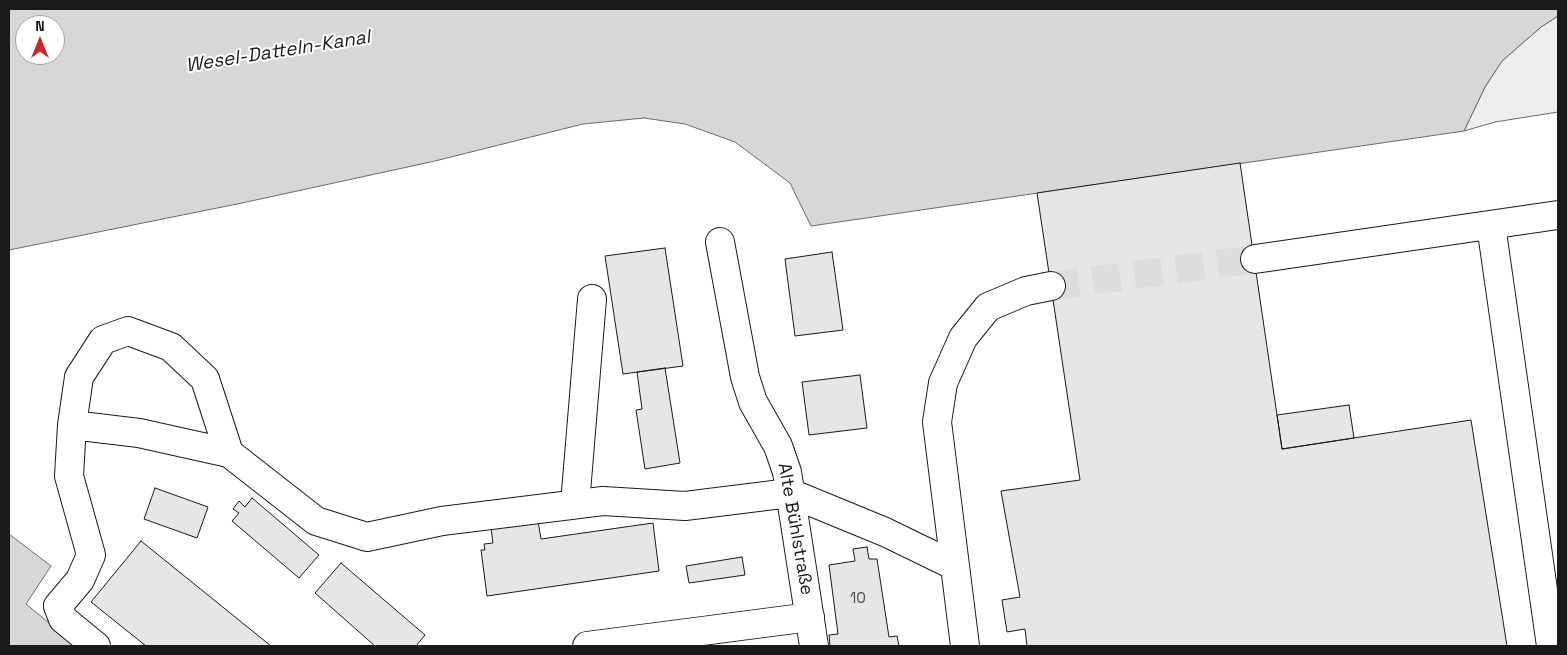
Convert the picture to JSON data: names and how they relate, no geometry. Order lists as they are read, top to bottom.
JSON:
{
  "streets": {
    "lane": ["Alte Bühlstraße"]
  },
  "water": ["Wesel-Datteln-Kanal"],
  "house_numbers": ["10"],
  "north": "top"
}
